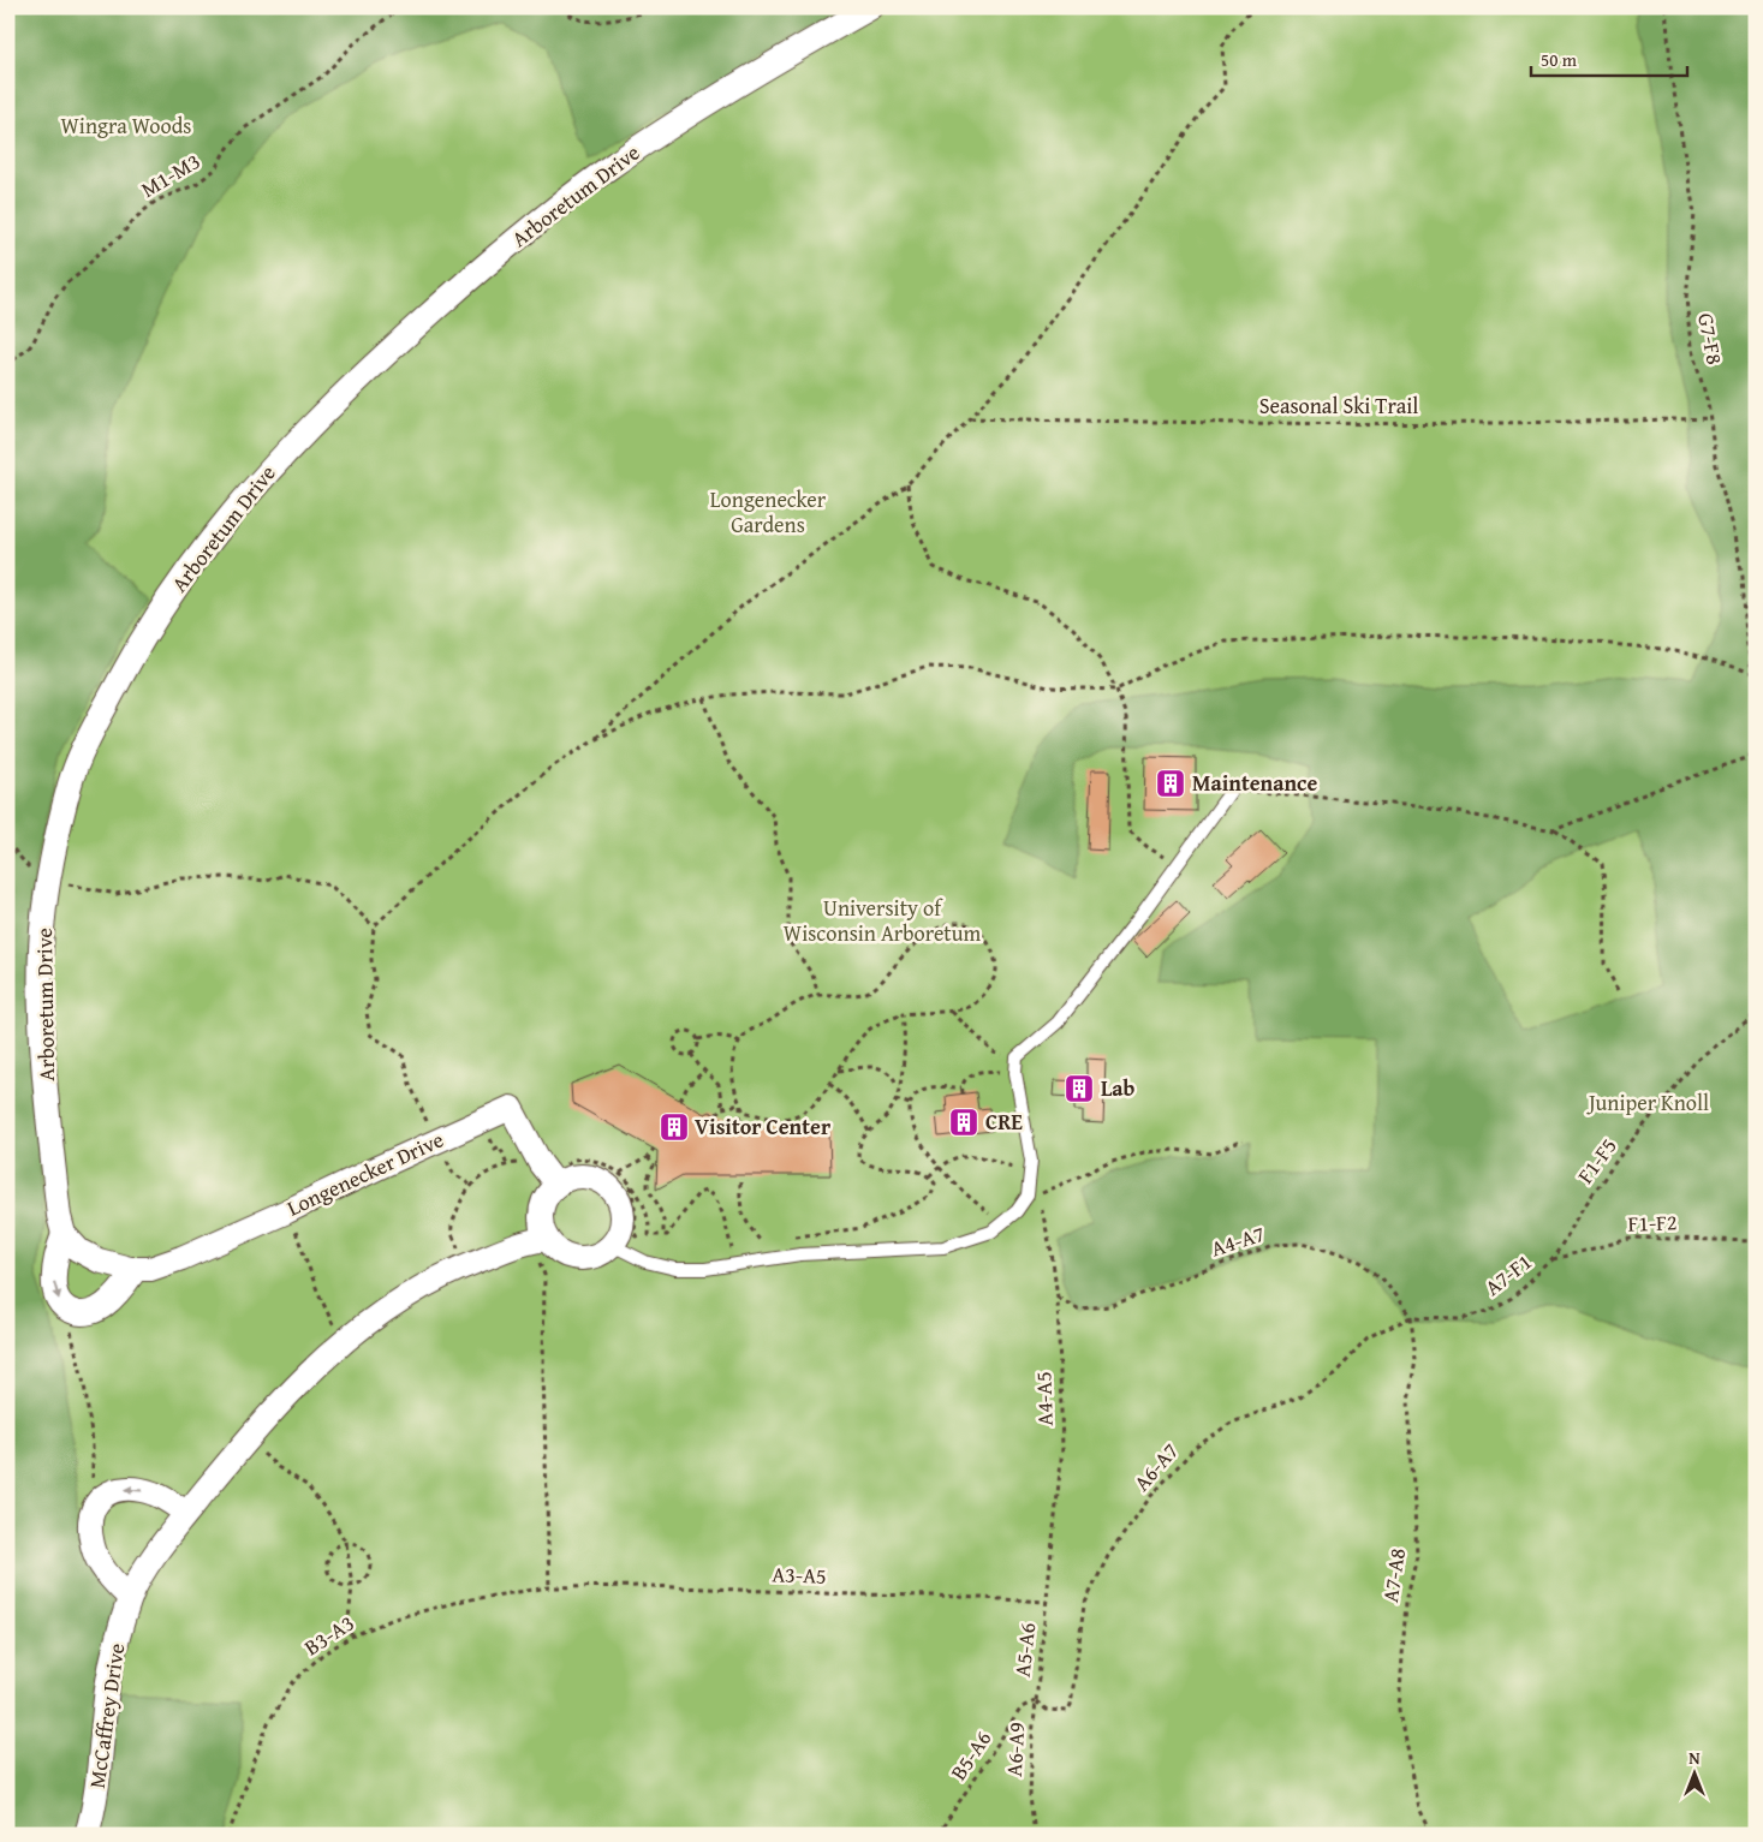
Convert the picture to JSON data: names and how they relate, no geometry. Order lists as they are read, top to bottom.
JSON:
{
  "streets": {
    "street": ["Arboretum Drive", "Longenecker Drive", "McCaffrey Drive"],
    "path": [
      "M1-M3",
      "G7-F8",
      "Seasonal Ski Trail",
      "F1-F5",
      "F1-F2",
      "A4-A7",
      "A7-F1",
      "A4-A5",
      "A6-A7",
      "A3-A5",
      "A7-A8",
      "B3-A3",
      "A5-A6",
      "A6-A9",
      "B5-A6"
    ]
  },
  "crossings": [
    ["G7-F8", "Seasonal Ski Trail"],
    ["F1-F5", "F1-F2"],
    ["F1-F5", "A7-F1"],
    ["F1-F2", "A7-F1"],
    ["A4-A7", "A7-F1"],
    ["A4-A7", "A4-A5"],
    ["A4-A7", "A6-A7"],
    ["A4-A7", "A7-A8"],
    ["A7-F1", "A6-A7"],
    ["A7-F1", "A7-A8"],
    ["A4-A5", "A3-A5"],
    ["A4-A5", "A5-A6"],
    ["A6-A7", "A7-A8"],
    ["A6-A7", "A5-A6"],
    ["A6-A7", "A6-A9"],
    ["A6-A7", "B5-A6"],
    ["A3-A5", "B3-A3"],
    ["A3-A5", "A5-A6"],
    ["A5-A6", "A6-A9"],
    ["A5-A6", "B5-A6"],
    ["A6-A9", "B5-A6"]
  ],
  "parks": [
    "Wingra Woods",
    "Longenecker Gardens",
    "University of Wisconsin Arboretum",
    "Juniper Knoll"
  ],
  "places": {
    "building": [
      "Maintenance",
      "Lab",
      "CRE",
      "Visitor Center"
    ]
  },
  "scale_bar": "50 m",
  "north": "top"
}
